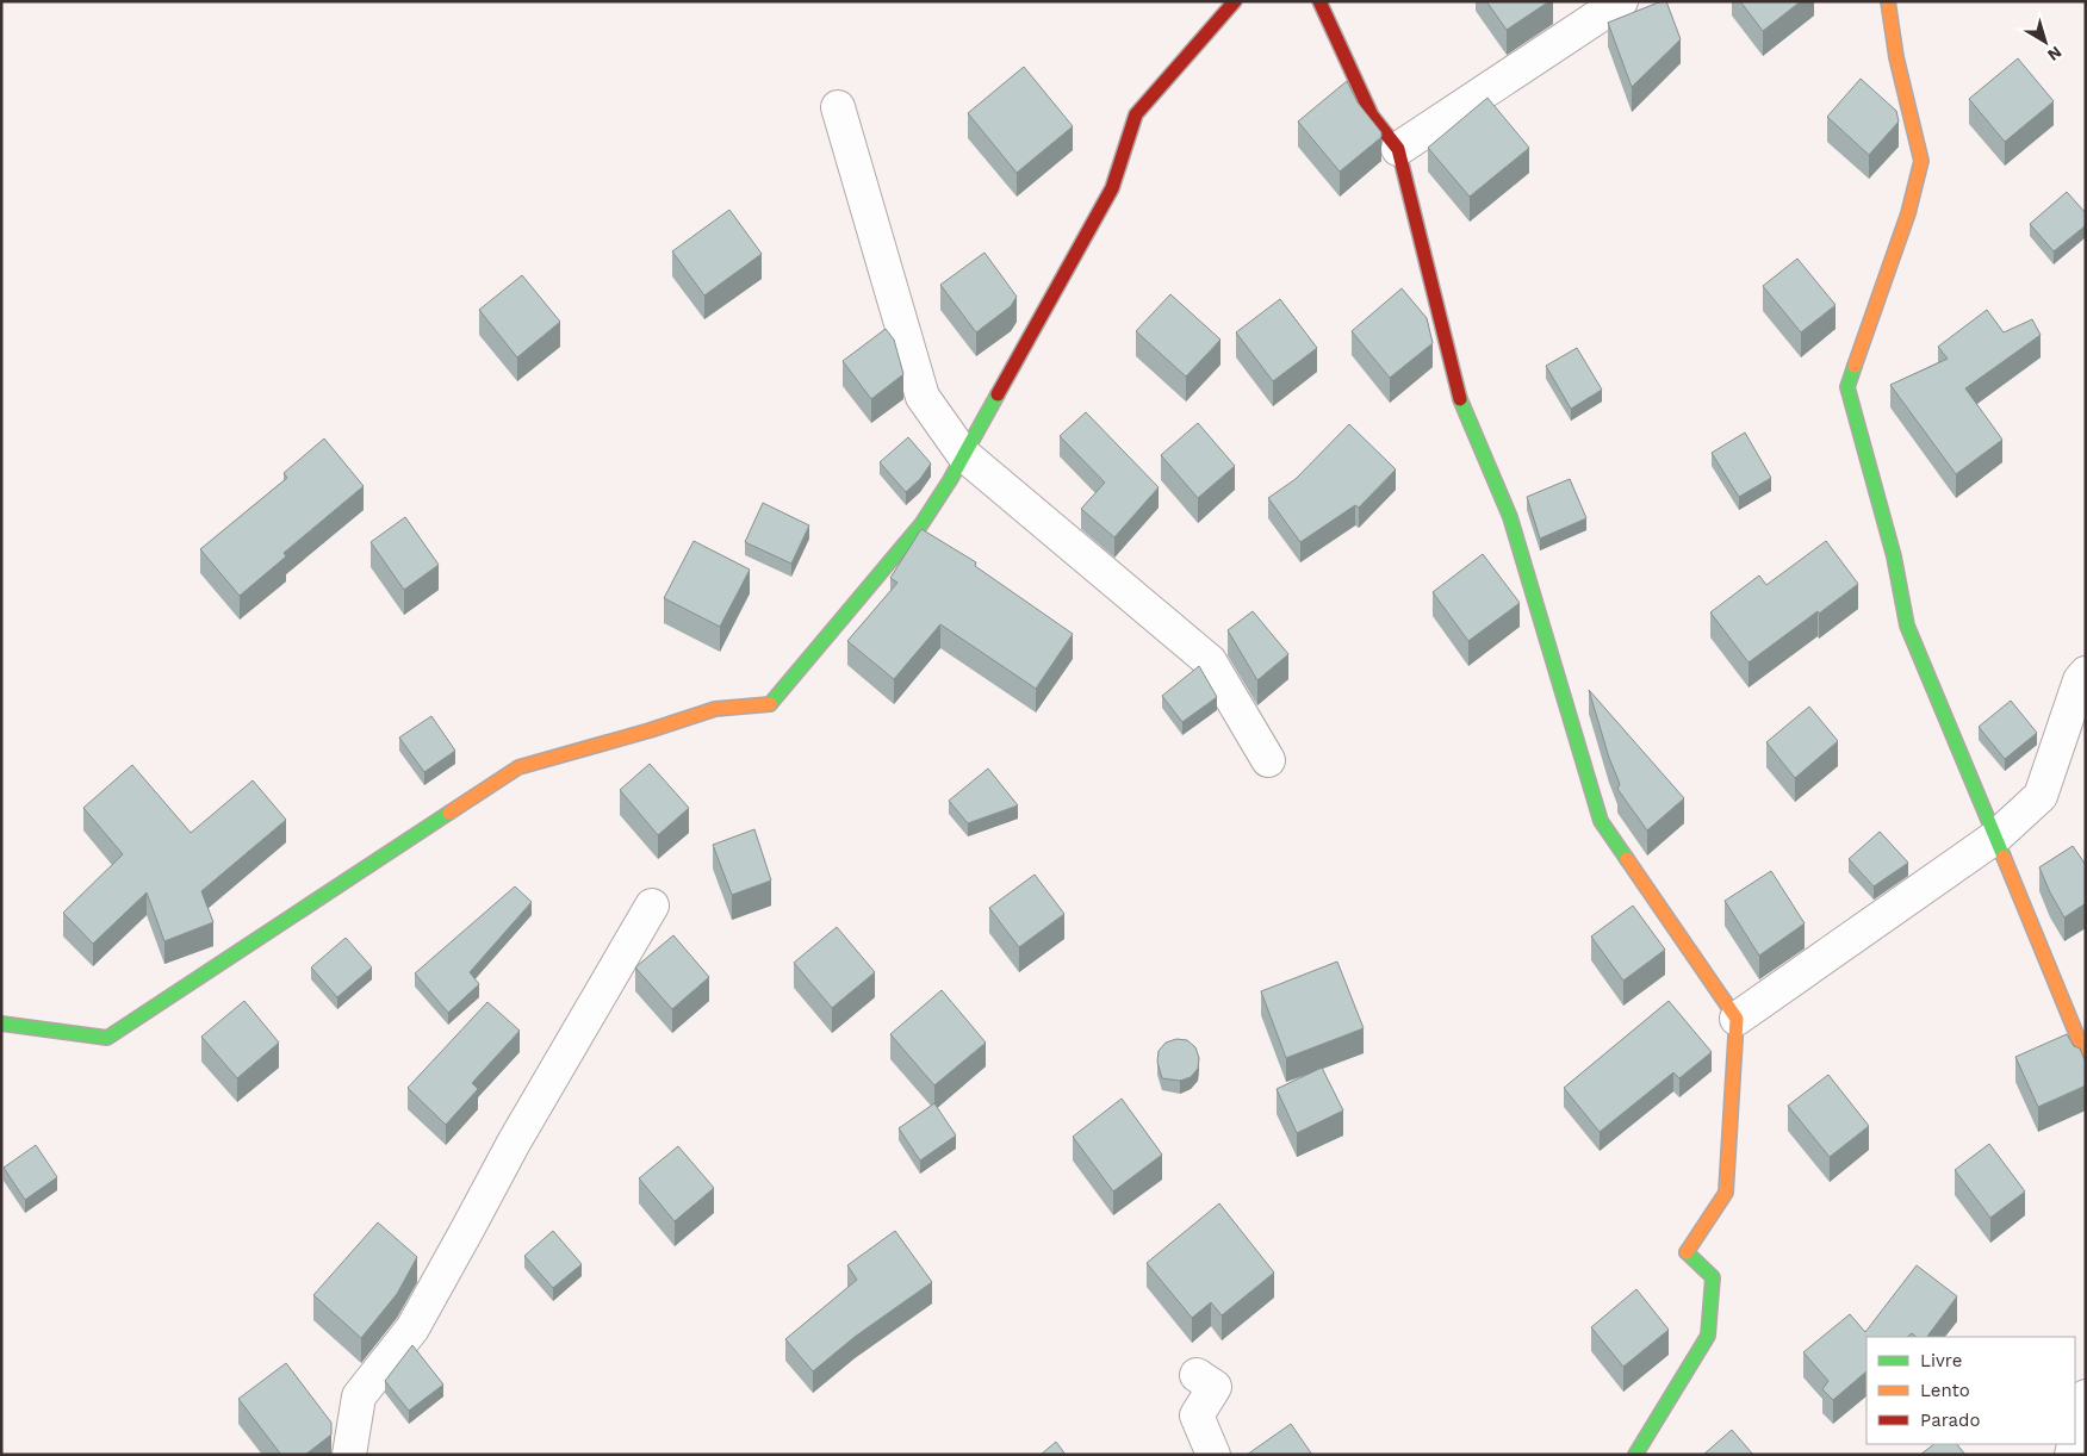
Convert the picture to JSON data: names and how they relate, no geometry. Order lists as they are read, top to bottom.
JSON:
{
  "legend": ["Livre", "Lento", "Parado"],
  "north": "bottom right"
}
